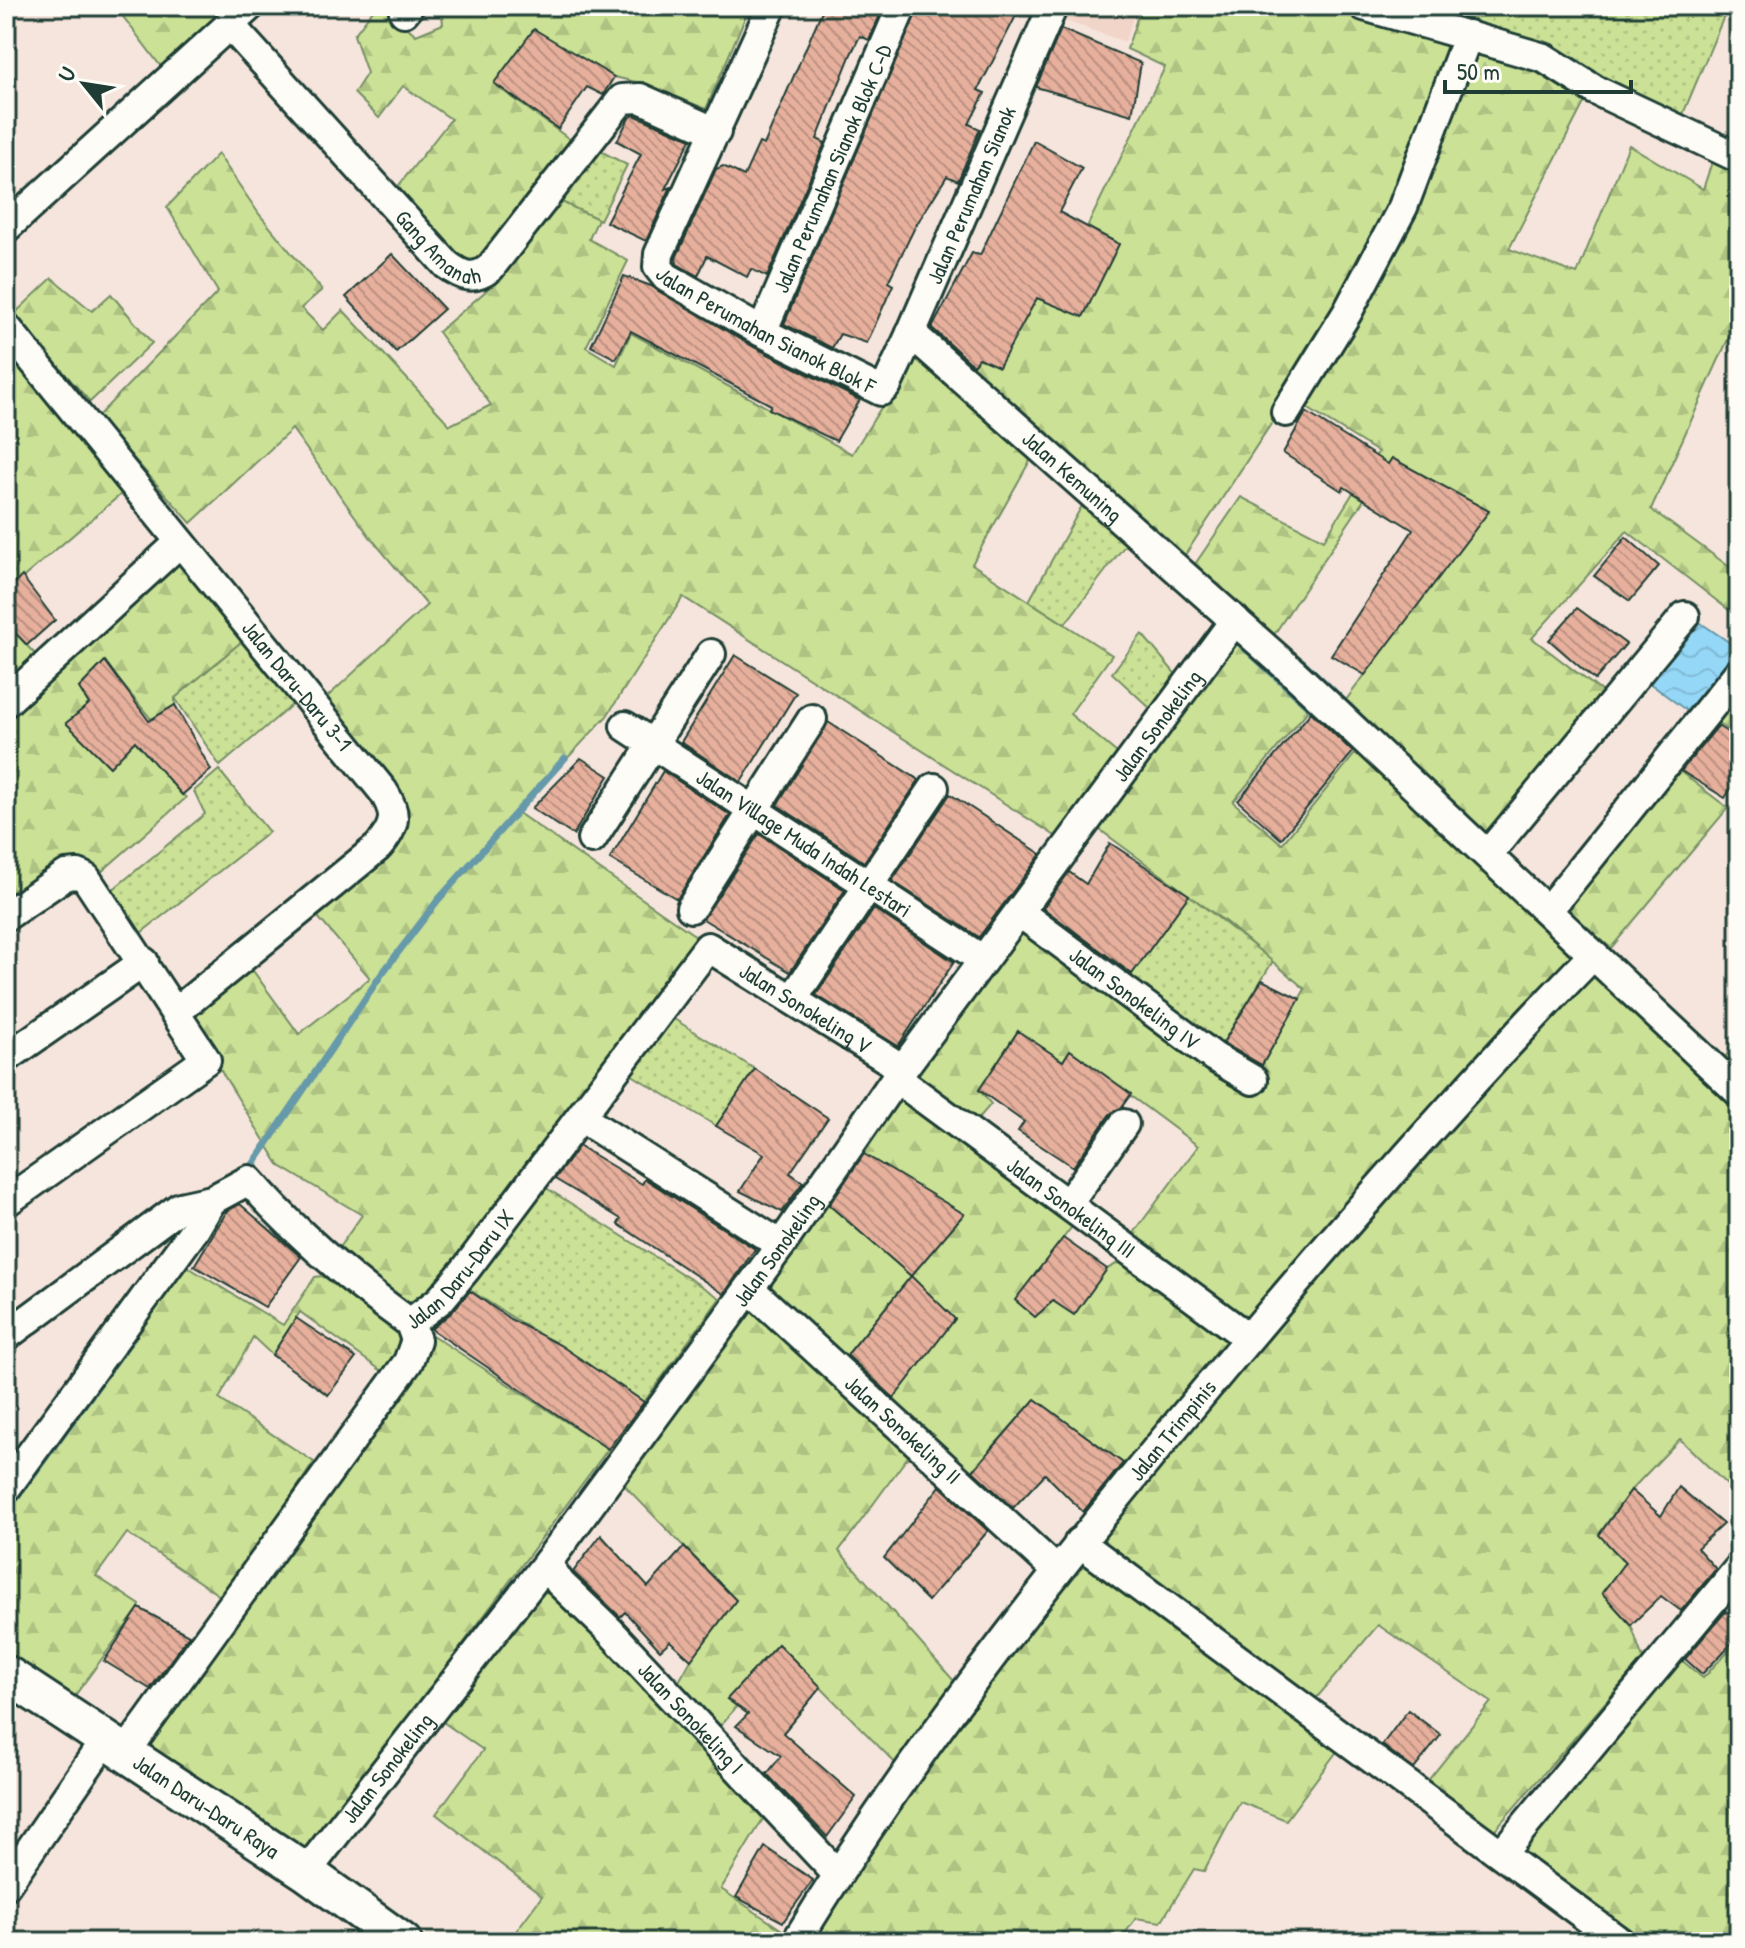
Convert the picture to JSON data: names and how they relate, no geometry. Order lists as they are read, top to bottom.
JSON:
{
  "streets": {
    "main road": ["Jalan Daru-Daru Raya"],
    "street": [
      "Jalan Perumahan Sianok Blok C-D",
      "Jalan Perumahan Sianok",
      "Gang Amanah",
      "Jalan Perumahan Sianok Blok F",
      "Jalan Kemuning",
      "Jalan Daru-Daru 3-1",
      "Jalan Sonokeling",
      "Jalan Village Muda Indah Lestari",
      "Jalan Sonokeling IV",
      "Jalan Sonokeling V",
      "Jalan Sonokeling III",
      "Jalan Daru-Daru IX",
      "Jalan Sonokeling II",
      "Jalan Trimpinis",
      "Jalan Sonokeling I"
    ]
  },
  "crossings": [
    ["Jalan Perumahan Sianok Blok C-D", "Jalan Perumahan Sianok Blok F"],
    ["Jalan Perumahan Sianok", "Jalan Perumahan Sianok Blok F"],
    ["Jalan Perumahan Sianok", "Jalan Kemuning"],
    ["Gang Amanah", "Jalan Perumahan Sianok Blok F"],
    ["Jalan Kemuning", "Jalan Sonokeling"],
    ["Jalan Kemuning", "Jalan Trimpinis"],
    ["Jalan Sonokeling", "Jalan Village Muda Indah Lestari"],
    ["Jalan Sonokeling", "Jalan Sonokeling IV"],
    ["Jalan Sonokeling", "Jalan Sonokeling V"],
    ["Jalan Sonokeling", "Jalan Sonokeling III"],
    ["Jalan Sonokeling", "Jalan Sonokeling II"],
    ["Jalan Sonokeling", "Jalan Sonokeling I"],
    ["Jalan Sonokeling", "Jalan Daru-Daru Raya"],
    ["Jalan Sonokeling V", "Jalan Sonokeling III"],
    ["Jalan Sonokeling V", "Jalan Daru-Daru IX"],
    ["Jalan Sonokeling III", "Jalan Trimpinis"],
    ["Jalan Daru-Daru IX", "Jalan Daru-Daru Raya"],
    ["Jalan Sonokeling II", "Jalan Trimpinis"],
    ["Jalan Trimpinis", "Jalan Sonokeling I"]
  ],
  "scale_bar": "50 m",
  "north": "top left"
}
